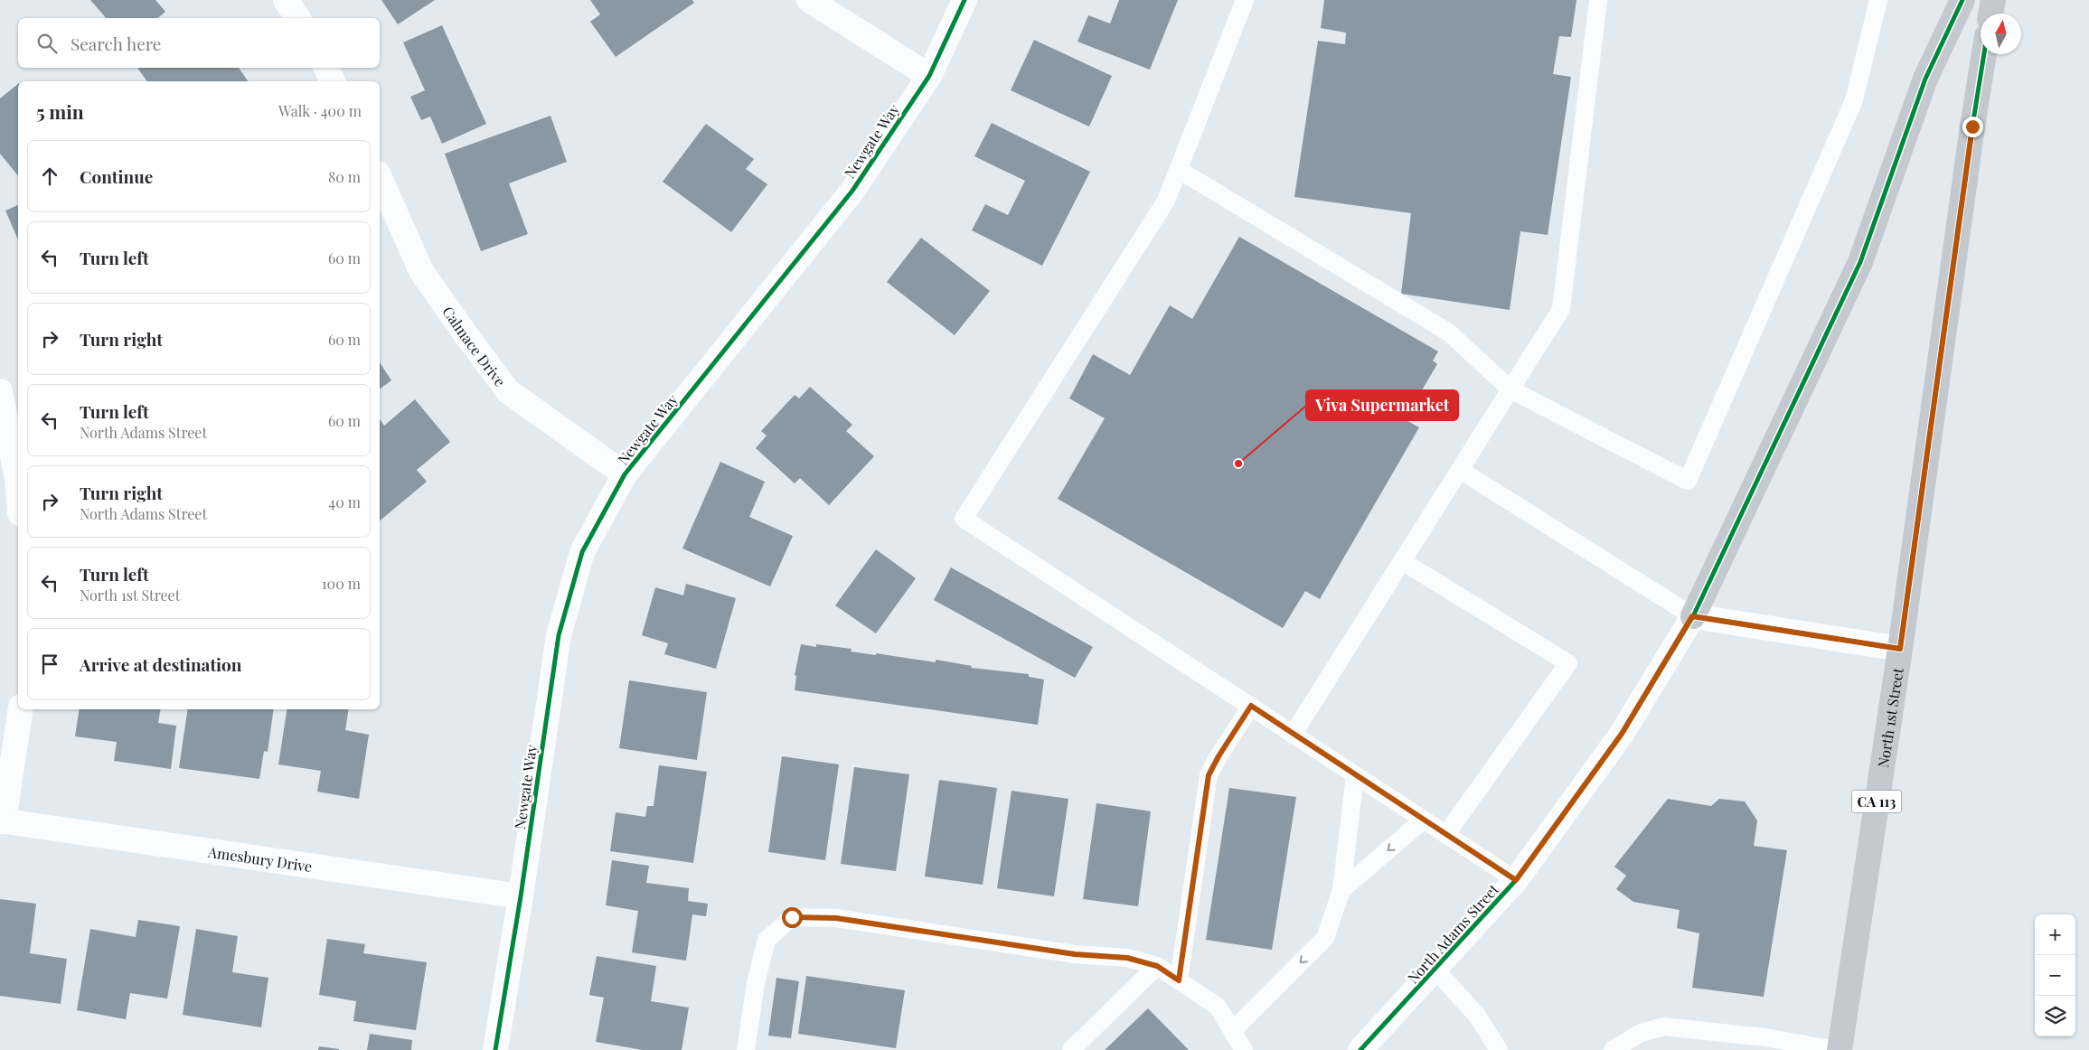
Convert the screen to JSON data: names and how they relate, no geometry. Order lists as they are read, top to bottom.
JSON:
{
  "streets": {
    "main road": ["North 1st Street", "CA 113"],
    "street": [
      "Newgate Way",
      "Calmace Drive",
      "Amesbury Drive",
      "North Adams Street"
    ]
  },
  "crossings": [
    ["Newgate Way", "Calmace Drive"],
    ["Newgate Way", "Amesbury Drive"]
  ],
  "places": ["Viva Supermarket"],
  "north": "top",
  "page": {
    "search": "Search here",
    "heading": ["5 min", "Walk · 400 m"],
    "list": [
      ["Continue", "80 m"],
      ["Turn left", "60 m"],
      ["Turn right", "60 m"],
      ["Turn left", "North Adams Street", "60 m"],
      ["Turn right", "North Adams Street", "40 m"],
      ["Turn left", "North 1st Street", "100 m"],
      "Arrive at destination"
    ],
    "map_buttons": ["+", "−"]
  }
}
